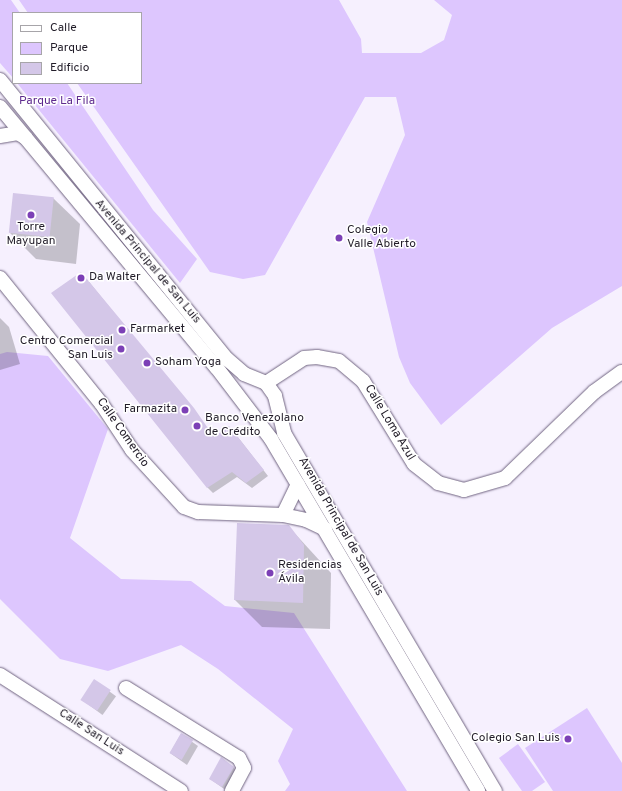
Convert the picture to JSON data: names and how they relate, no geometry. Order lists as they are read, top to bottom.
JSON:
{
  "streets": {
    "street": [
      "Avenida Principal de San Luis",
      "Calle Loma Azul",
      "Calle Comercio",
      "Calle San Luis"
    ]
  },
  "crossings": [
    ["Avenida Principal de San Luis", "Calle Loma Azul"],
    ["Avenida Principal de San Luis", "Calle Comercio"]
  ],
  "parks": ["Parque La Fila"],
  "places": [
    "Torre Mayupan",
    "Colegio Valle Abierto",
    "Da Walter",
    "Farmarket",
    "Centro Comercial San Luis",
    "Soham Yoga",
    "Farmazita",
    "Banco Venezolano de Crédito",
    "Residencias Ávila",
    "Colegio San Luis"
  ],
  "legend": ["Calle", "Parque", "Edificio"]
}
